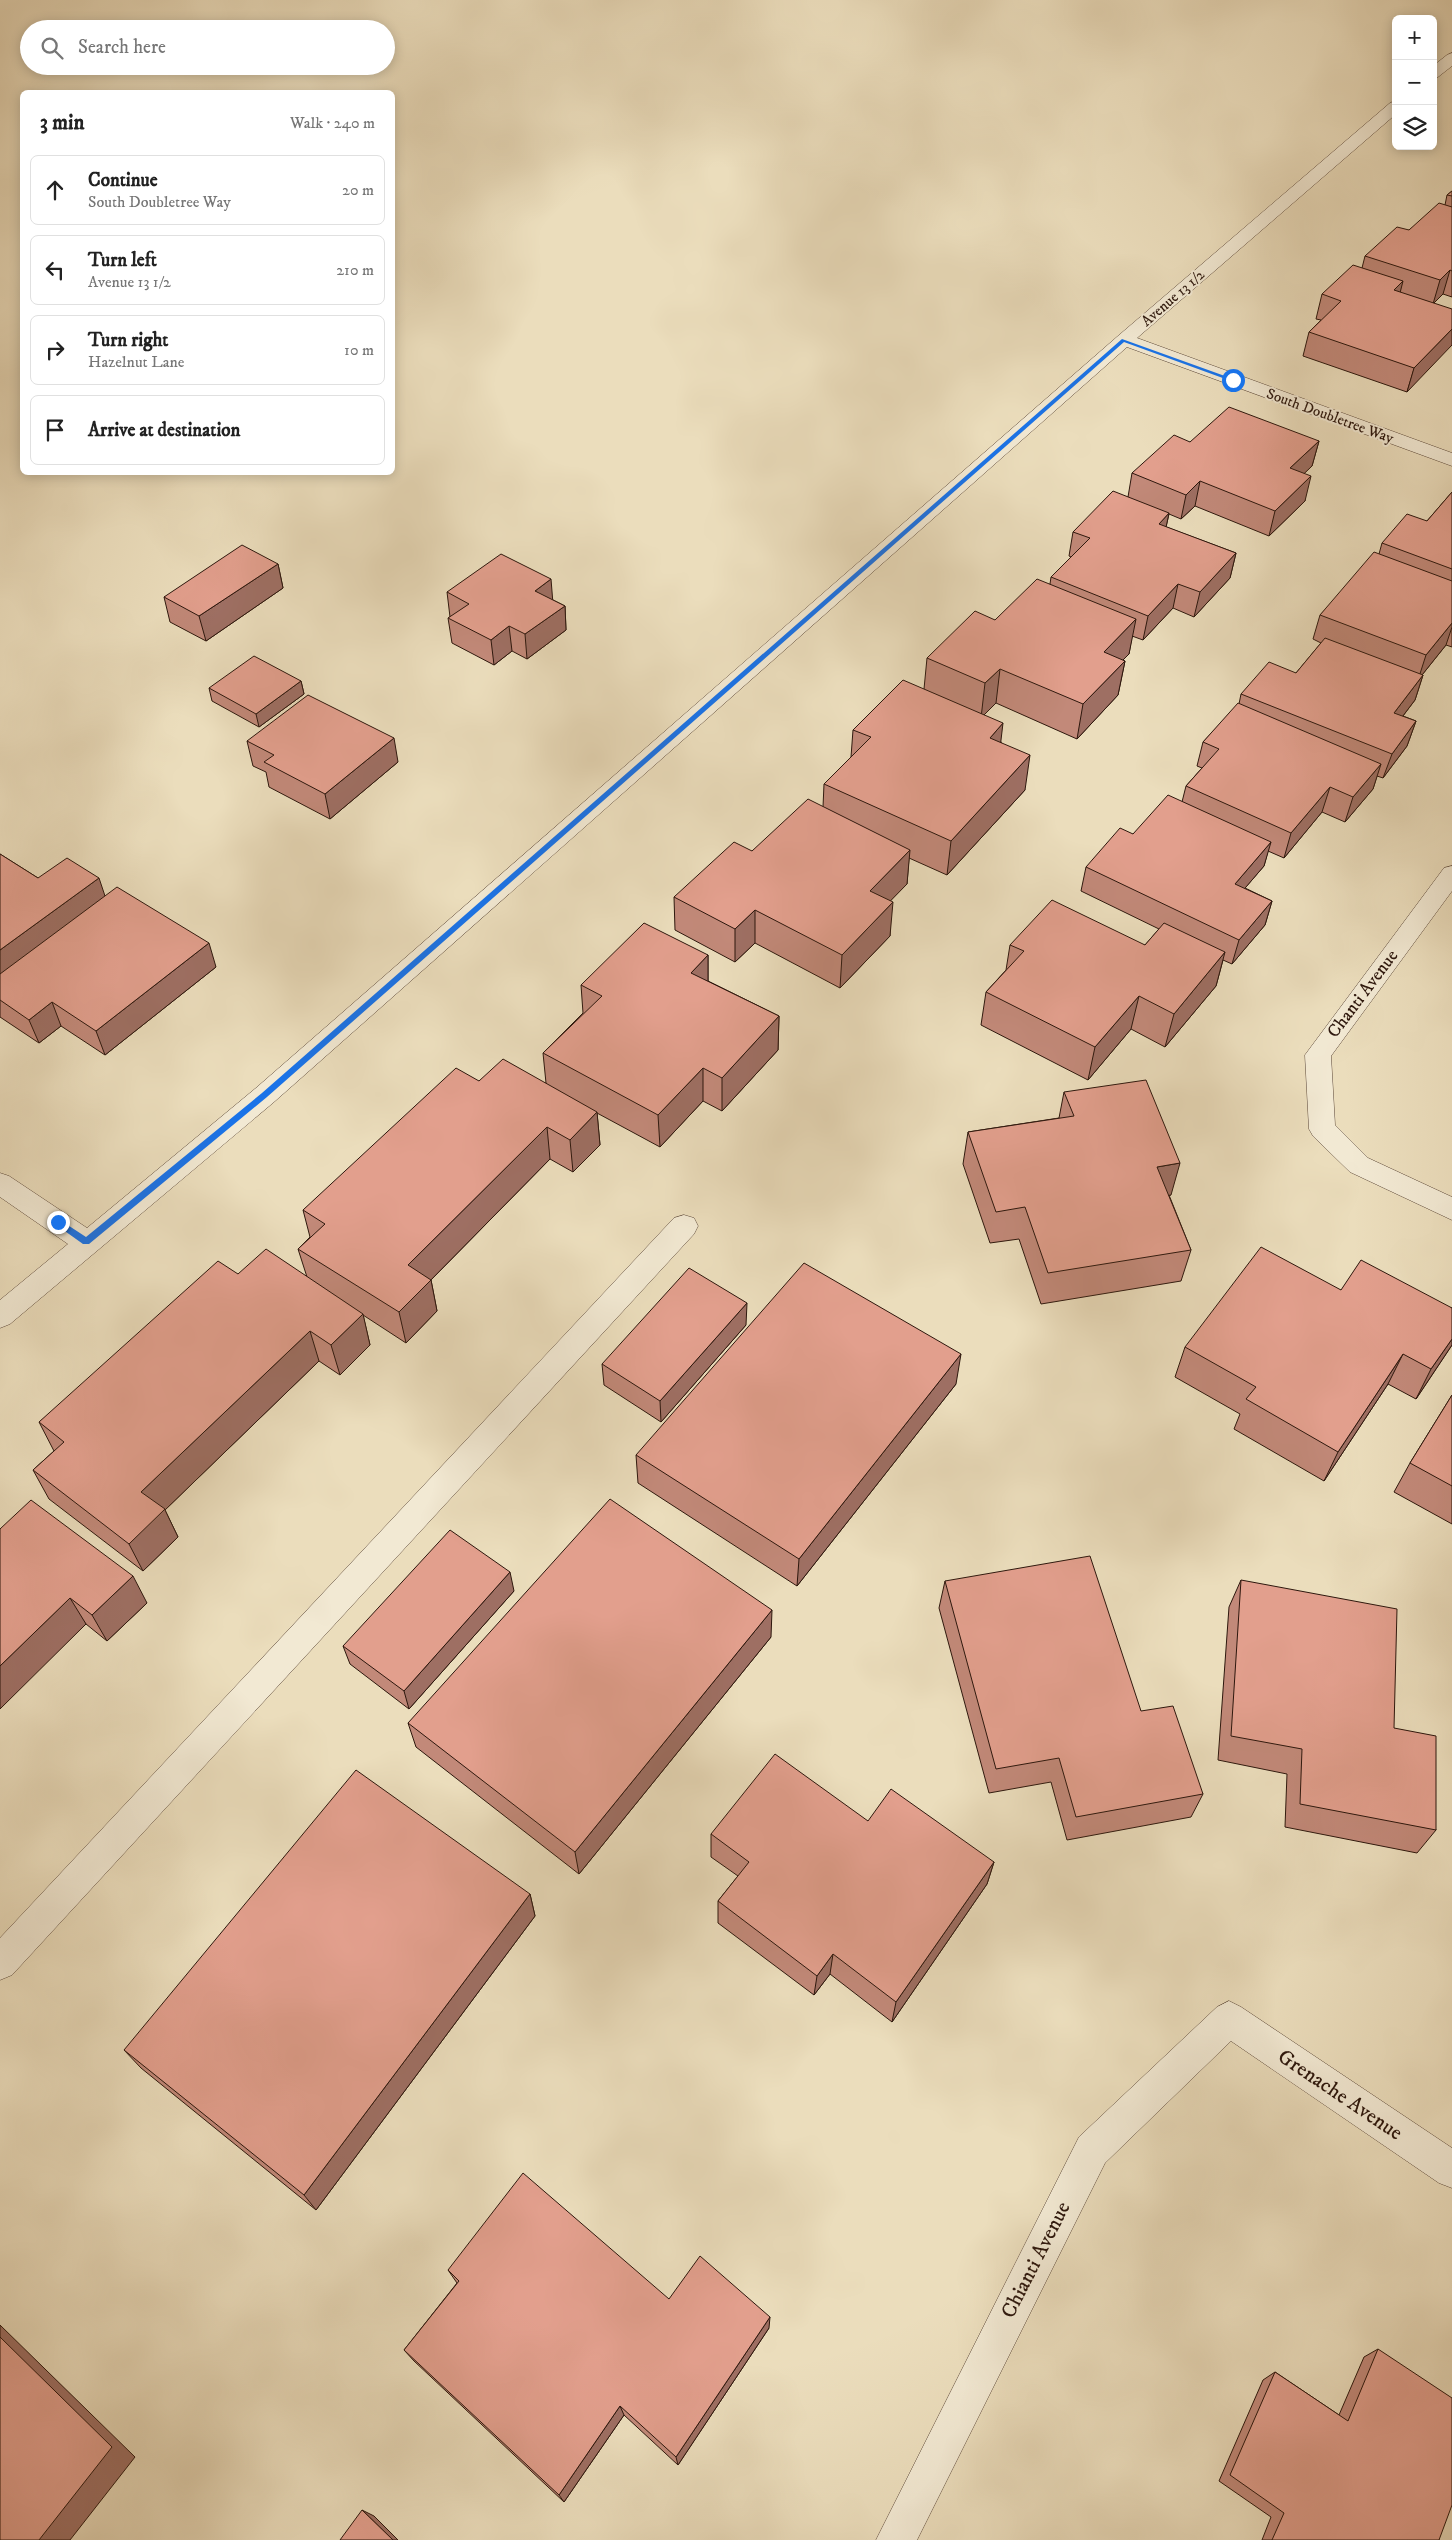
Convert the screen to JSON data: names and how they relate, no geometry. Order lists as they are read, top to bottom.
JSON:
{
  "streets": {
    "street": [
      "Avenue 13 1/2",
      "South Doubletree Way",
      "Chanti Avenue",
      "Grenache Avenue",
      "Chianti Avenue"
    ]
  },
  "crossings": [
    ["Avenue 13 1/2", "South Doubletree Way"],
    ["Grenache Avenue", "Chianti Avenue"]
  ],
  "page": {
    "map_buttons": ["+", "−"],
    "search": "Search here",
    "heading": ["3 min", "Walk · 240 m"],
    "list": [
      ["Continue", "South Doubletree Way", "20 m"],
      ["Turn left", "Avenue 13 1/2", "210 m"],
      ["Turn right", "Hazelnut Lane", "10 m"],
      "Arrive at destination"
    ]
  }
}
